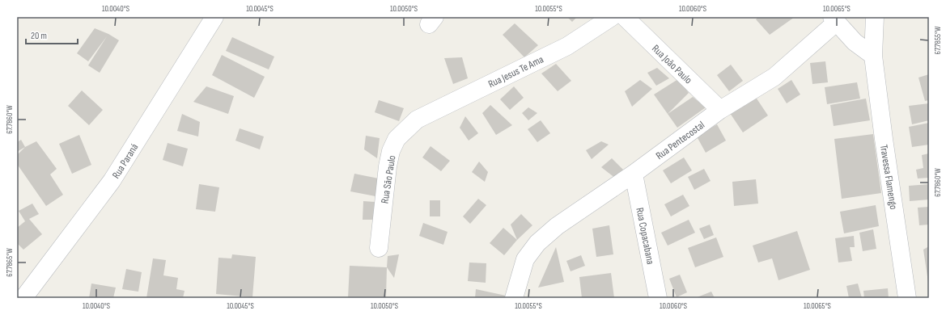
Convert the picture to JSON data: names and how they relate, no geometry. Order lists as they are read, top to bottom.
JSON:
{
  "streets": {
    "street": [
      "Rua João Paulo",
      "Rua Jesus Te Ama",
      "Rua Pentecostal",
      "Rua Paraná",
      "Travessa Flamengo",
      "Rua São Paulo",
      "Rua Copacabana"
    ]
  },
  "crossings": [
    ["Rua João Paulo", "Rua Pentecostal"],
    ["Rua Jesus Te Ama", "Rua São Paulo"],
    ["Rua Pentecostal", "Rua Copacabana"]
  ],
  "scale_bar": "20 m",
  "coordinates": [
    "10.0040°S",
    "10.0045°S",
    "10.0050°S",
    "10.0055°S",
    "10.0060°S",
    "10.0065°S",
    "67.7855°W",
    "67.7860°W",
    "67.7865°W"
  ]
}
